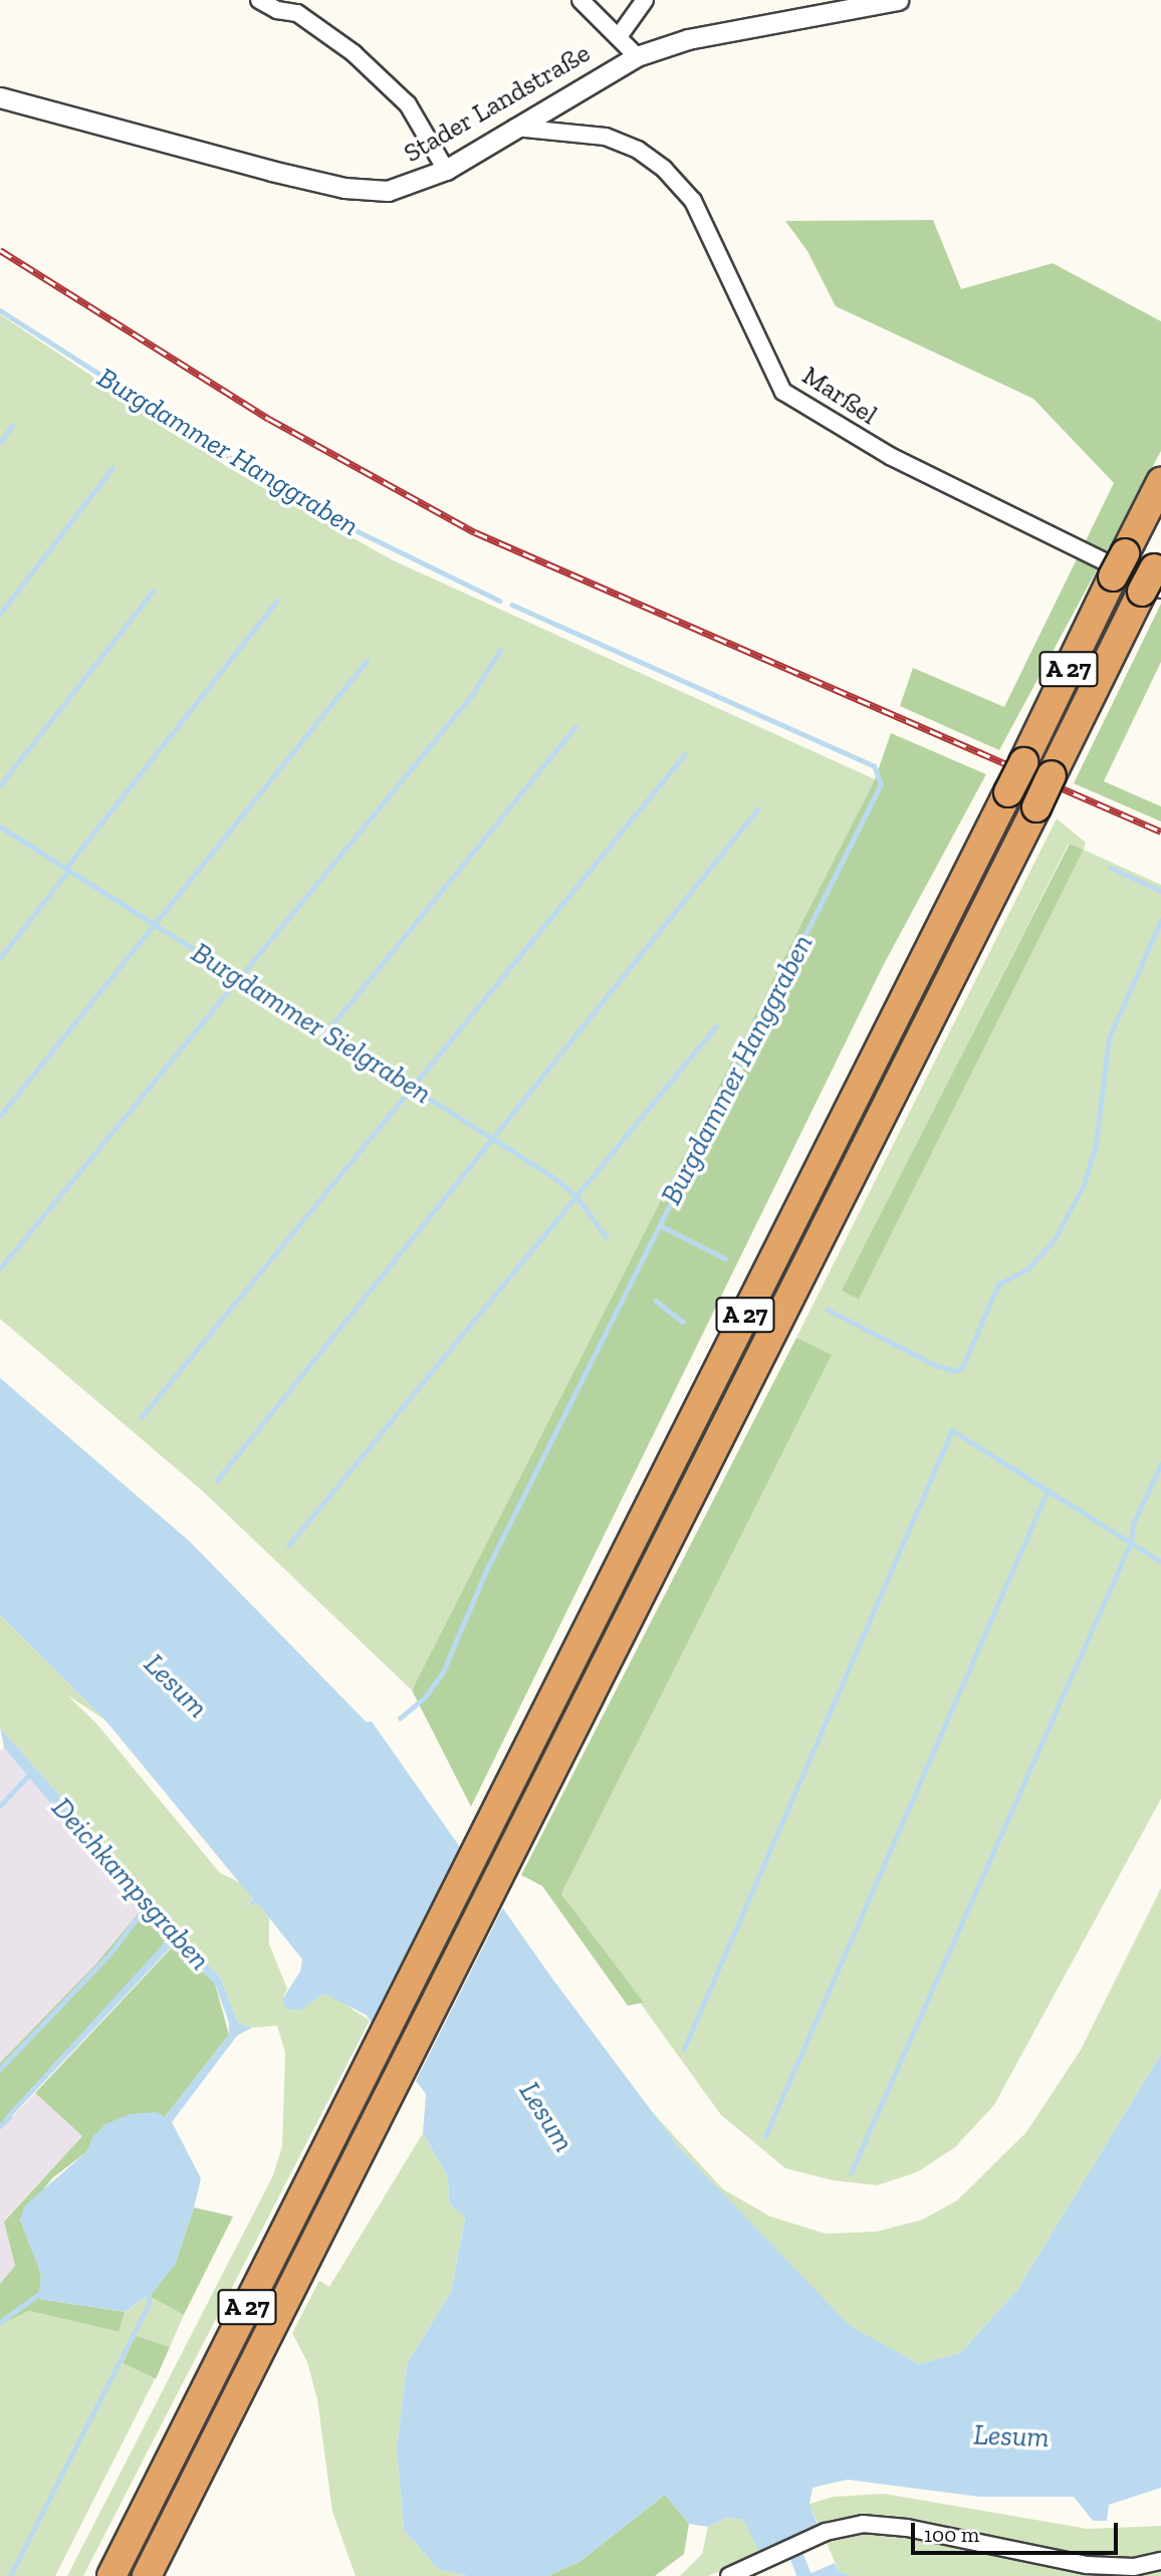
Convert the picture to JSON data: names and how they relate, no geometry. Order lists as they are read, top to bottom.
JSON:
{
  "streets": {
    "highway": ["A 27"],
    "street": ["Stader Landstraße", "Marßel"]
  },
  "crossings": [
    ["Stader Landstraße", "Marßel"],
    ["Marßel", "A 27"]
  ],
  "water": [
    "Burgdammer Hanggraben",
    "Burgdammer Sielgraben",
    "Lesum",
    "Deichkampsgraben"
  ],
  "scale_bar": "100 m"
}
